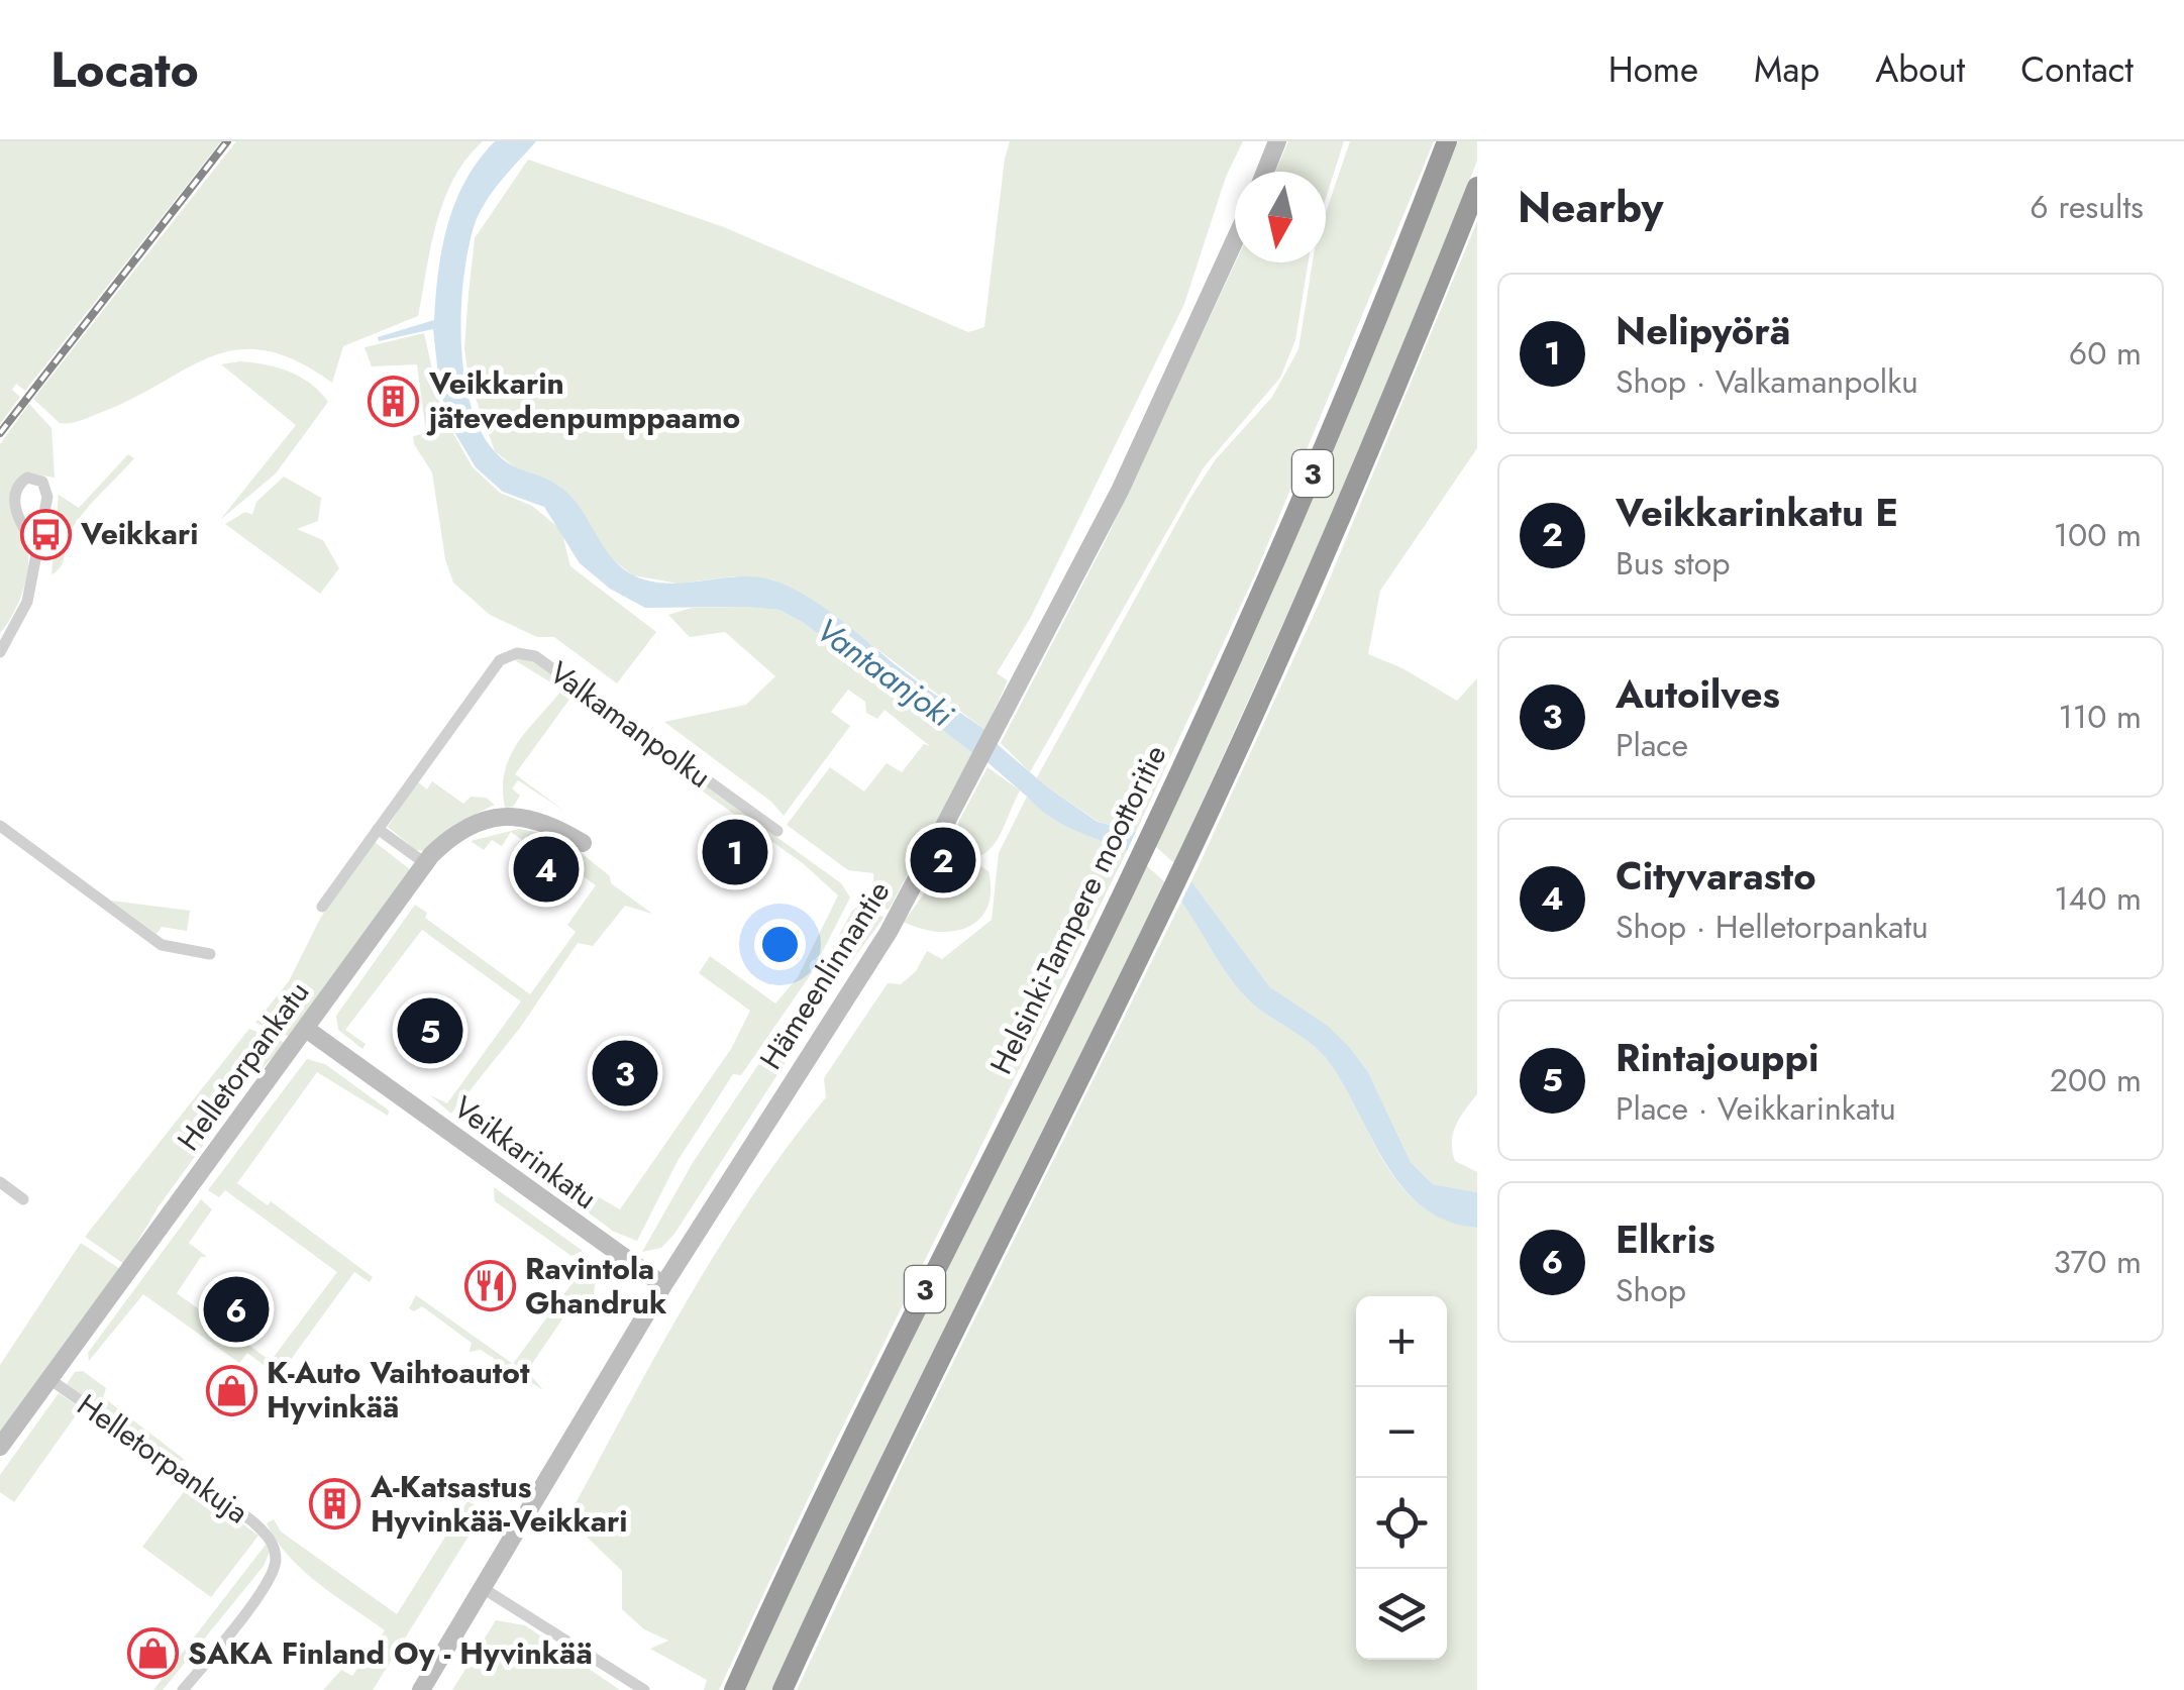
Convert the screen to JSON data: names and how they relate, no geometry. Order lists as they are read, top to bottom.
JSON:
{
  "streets": {
    "highway": ["3", "Helsinki-Tampere moottoritie"],
    "main road": ["Hämeenlinnantie", "Helletorpankatu", "Veikkarinkatu"],
    "street": ["Valkamanpolku", "Helletorpankuja"]
  },
  "crossings": [
    ["Hämeenlinnantie", "Veikkarinkatu"],
    ["Helletorpankatu", "Veikkarinkatu"],
    ["Helletorpankatu", "Helletorpankuja"]
  ],
  "water": ["Vantaanjoki"],
  "places": {
    "building": ["Veikkarin jätevedenpumppaamo", "A-Katsastus Hyvinkää-Veikkari"],
    "bus stop": ["Veikkari"],
    "restaurant": ["Ravintola Ghandruk"],
    "shop": ["K-Auto Vaihtoautot Hyvinkää", "SAKA Finland Oy - Hyvinkää"]
  },
  "north": "bottom",
  "page": {
    "header": "Locato",
    "nav": [
      "Home",
      "Map",
      "About",
      "Contact"
    ],
    "heading": ["Nearby", "6 results"],
    "list": [
      {
        "mark": "1",
        "name": "Nelipyörä",
        "note": "Shop · Valkamanpolku",
        "value": "60 m"
      },
      {
        "mark": "2",
        "name": "Veikkarinkatu E",
        "note": "Bus stop",
        "value": "100 m"
      },
      {
        "mark": "3",
        "name": "Autoilves",
        "note": "Place",
        "value": "110 m"
      },
      {
        "mark": "4",
        "name": "Cityvarasto",
        "note": "Shop · Helletorpankatu",
        "value": "140 m"
      },
      {
        "mark": "5",
        "name": "Rintajouppi",
        "note": "Place · Veikkarinkatu",
        "value": "200 m"
      },
      {
        "mark": "6",
        "name": "Elkris",
        "note": "Shop",
        "value": "370 m"
      }
    ],
    "pins": [
      "1",
      "2",
      "4",
      "5",
      "3",
      "6"
    ],
    "map_buttons": ["+", "−"]
  }
}
